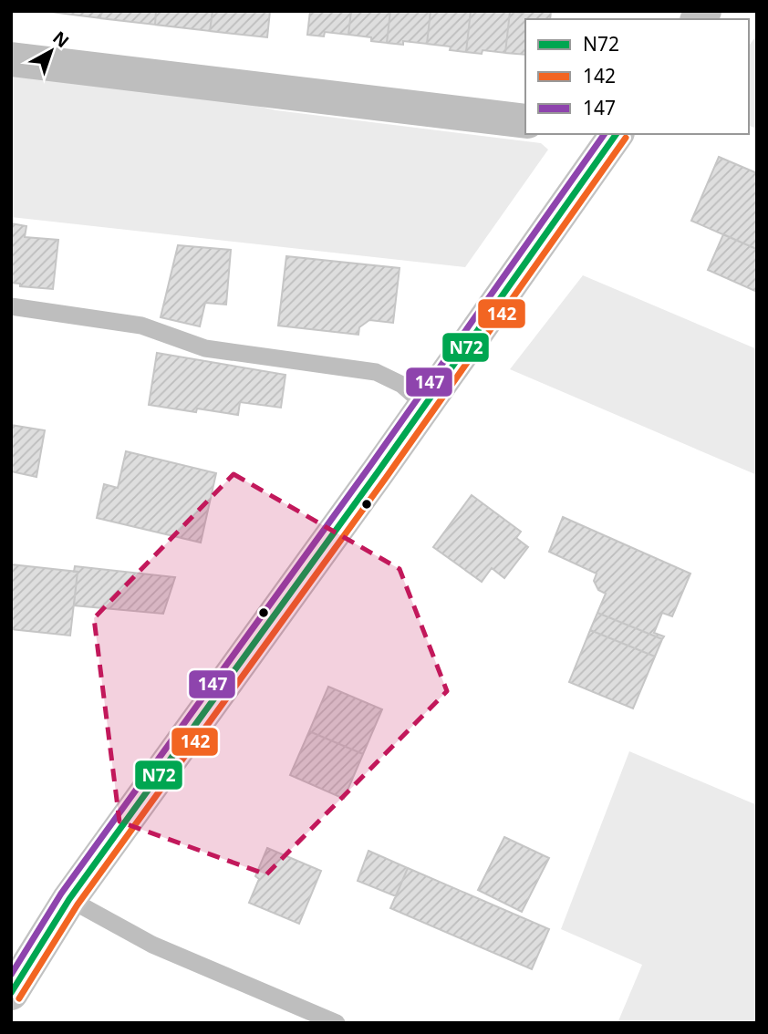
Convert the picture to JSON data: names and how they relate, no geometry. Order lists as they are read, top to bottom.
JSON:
{
  "lines": ["transit line N72", "transit line 147", "transit line 142"],
  "legend": ["N72", "142", "147"],
  "north": "top right"
}
